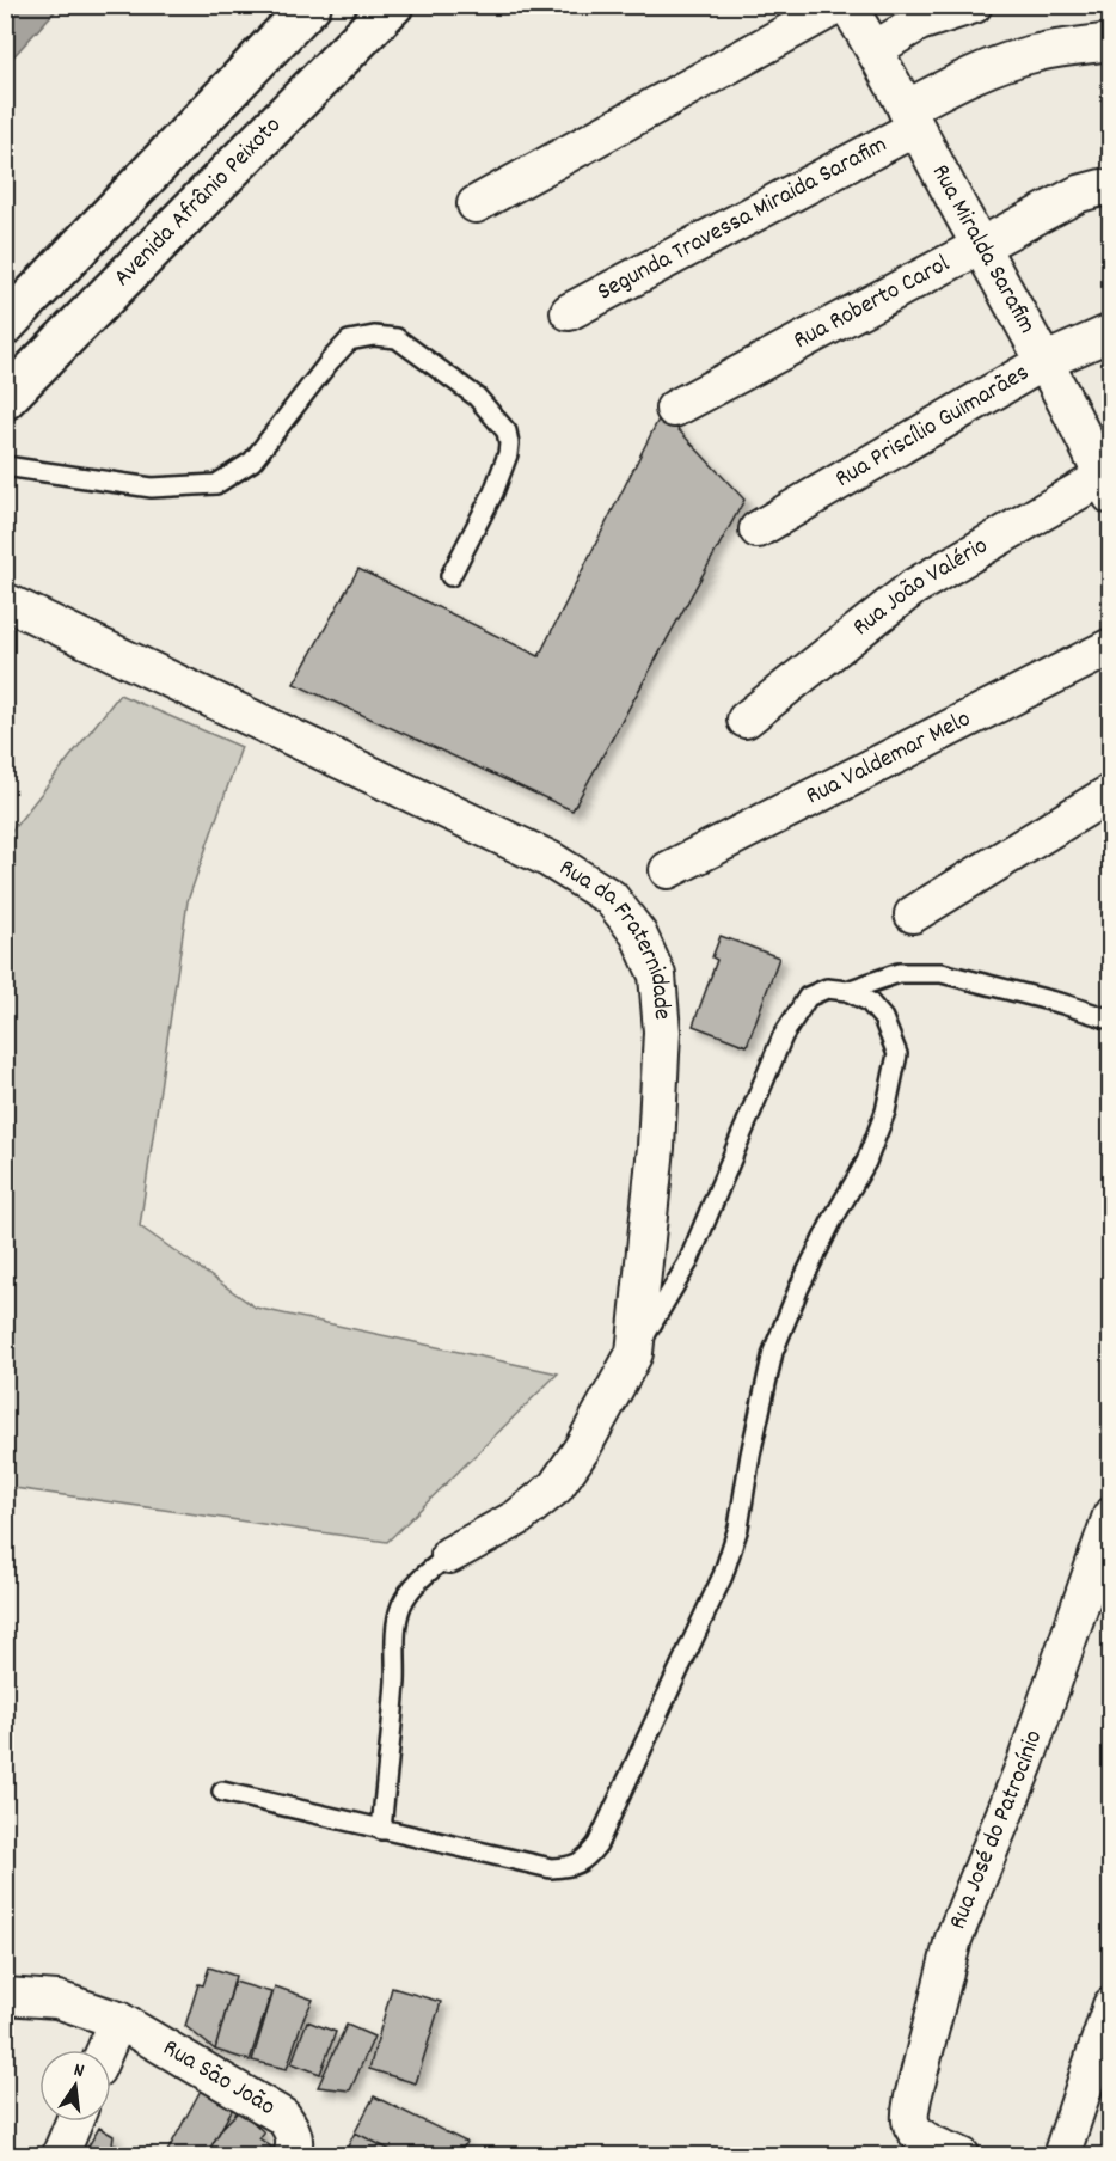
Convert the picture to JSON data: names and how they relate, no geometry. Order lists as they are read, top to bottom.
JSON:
{
  "streets": {
    "main road": ["Avenida Afrânio Peixoto"],
    "street": [
      "Segunda Travessa Miraida Sarafim",
      "Rua Miralda Sarafim",
      "Rua Roberto Carol",
      "Rua Priscílio Guimarães",
      "Rua João Valério",
      "Rua Valdemar Melo",
      "Rua da Fraternidade",
      "Rua José do Patrocínio",
      "Rua São João"
    ]
  },
  "crossings": [
    ["Segunda Travessa Miraida Sarafim", "Rua Miralda Sarafim"],
    ["Rua Miralda Sarafim", "Rua Roberto Carol"],
    ["Rua Miralda Sarafim", "Rua Priscílio Guimarães"],
    ["Rua Miralda Sarafim", "Rua João Valério"]
  ],
  "north": "top"
}
